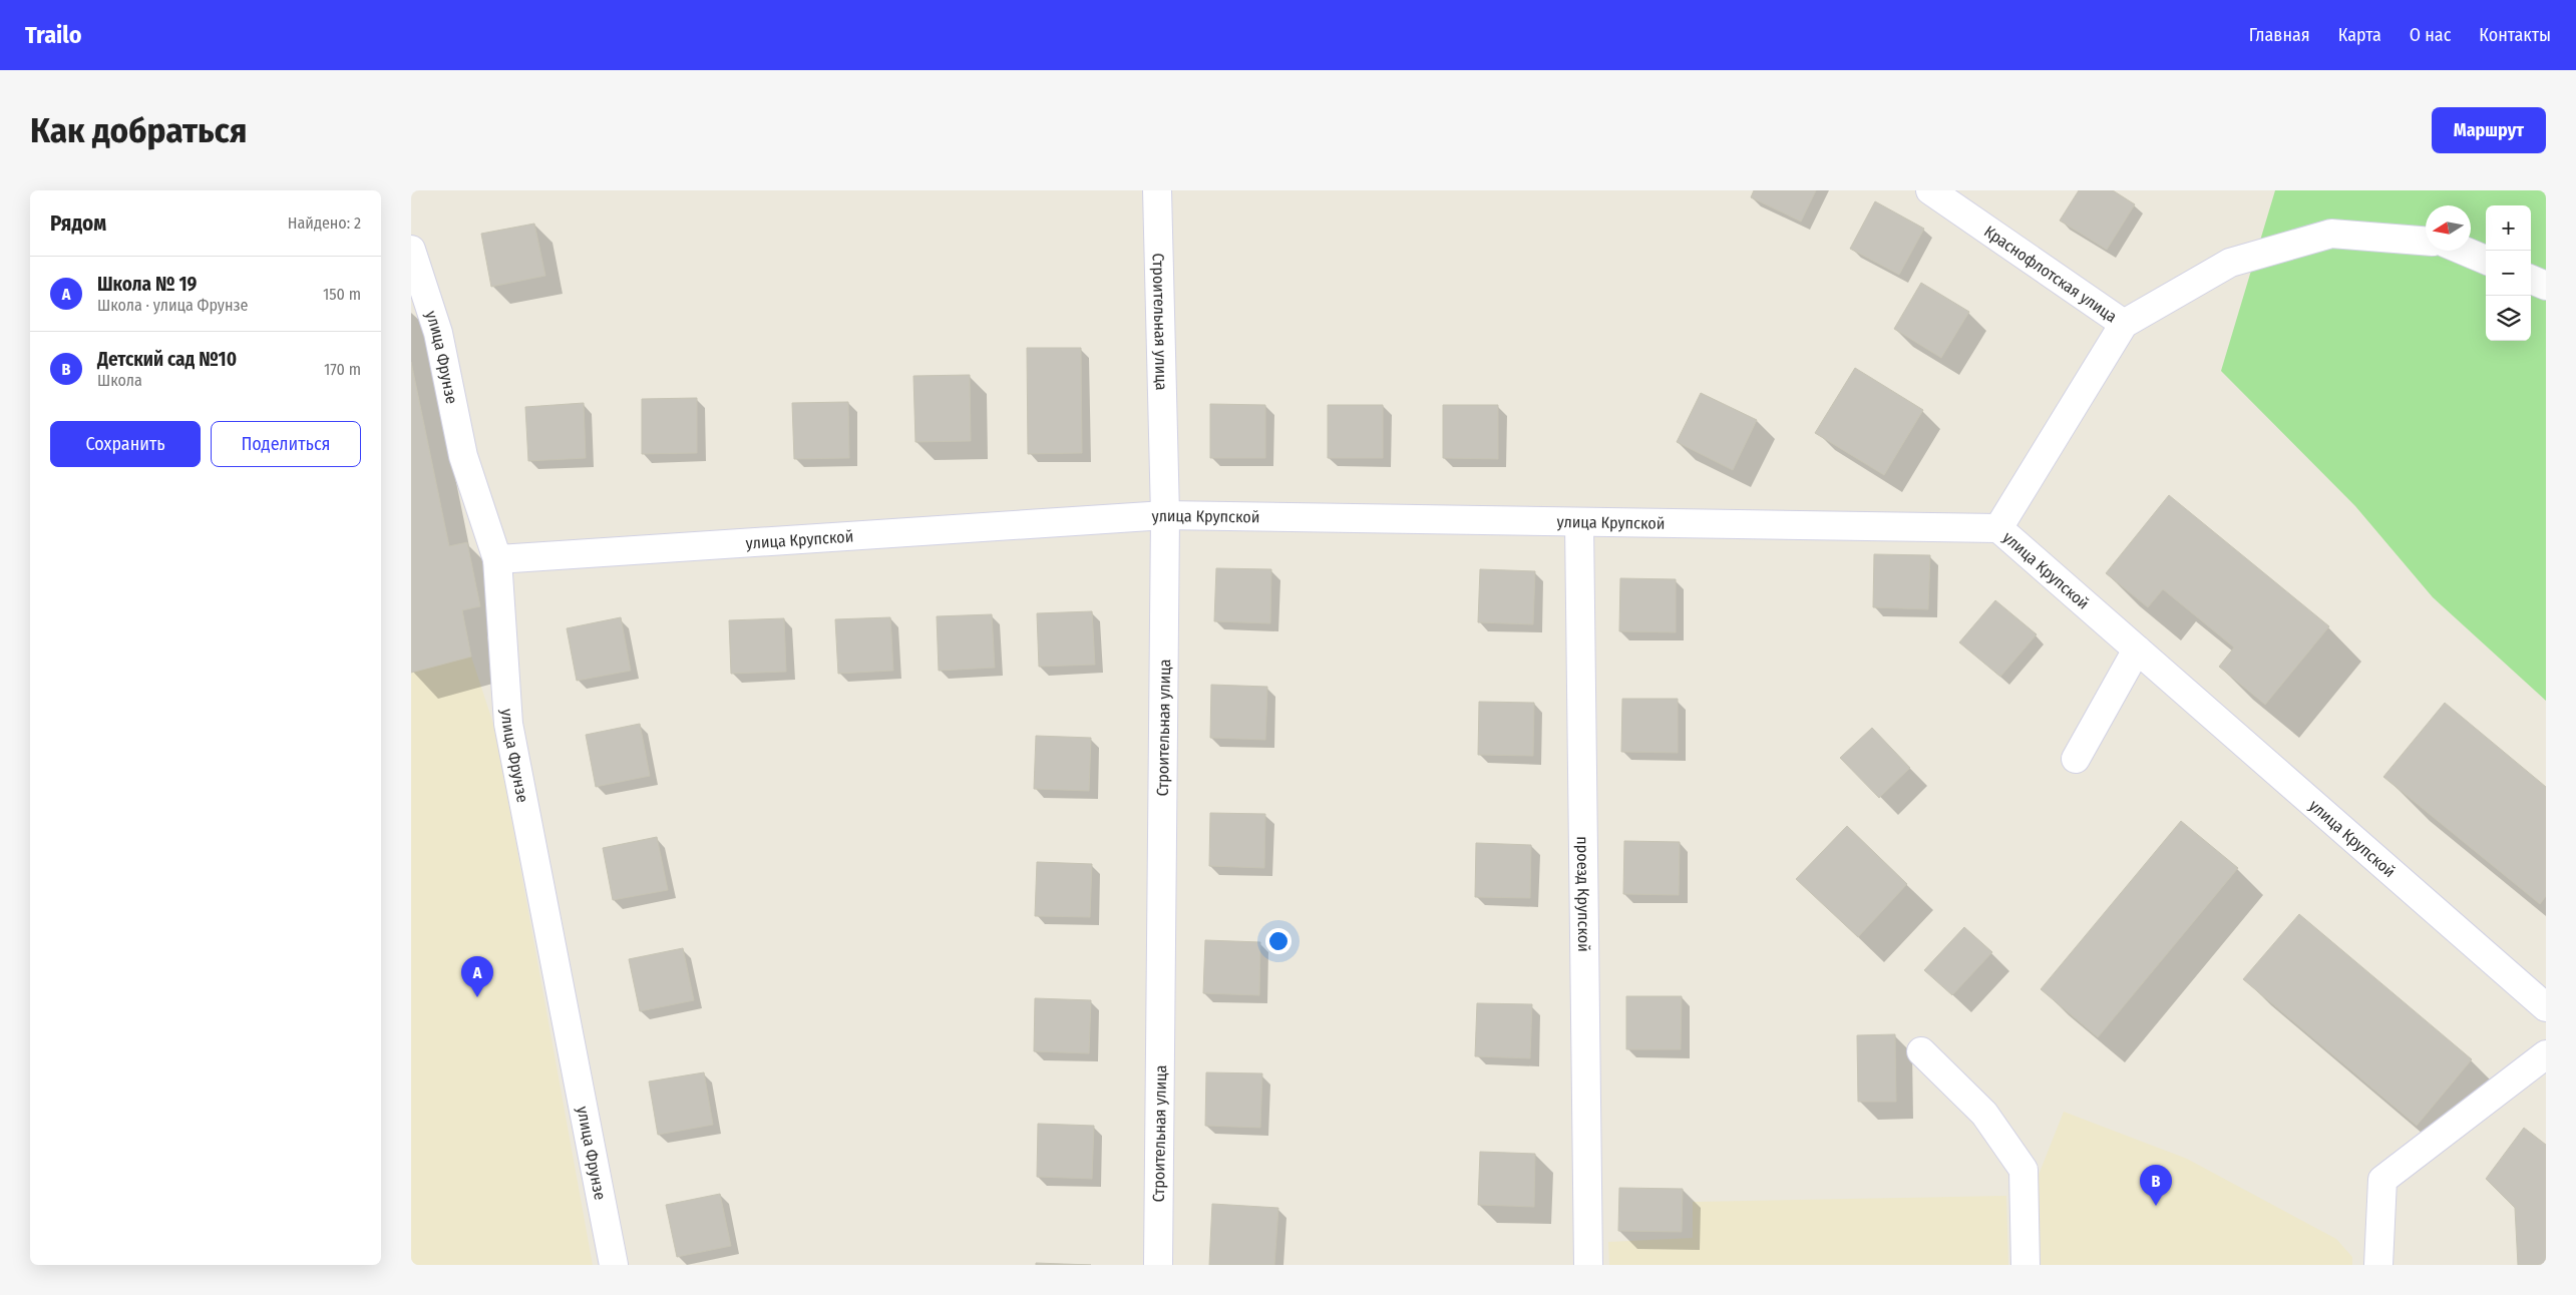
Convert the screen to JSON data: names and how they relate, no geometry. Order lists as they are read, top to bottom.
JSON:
{
  "streets": {
    "street": [
      "Краснофлотская улица",
      "Строительная улица",
      "улица Фрунзе",
      "улица Крупской",
      "проезд Крупской"
    ]
  },
  "crossings": [
    ["Краснофлотская улица", "улица Крупской"],
    ["Строительная улица", "улица Крупской"],
    ["улица Фрунзе", "улица Крупской"],
    ["улица Крупской", "проезд Крупской"]
  ],
  "north": "left",
  "page": {
    "header": "Trailo",
    "nav": [
      "Главная",
      "Карта",
      "О нас",
      "Контакты"
    ],
    "buttons": [
      "Маршрут",
      ["Сохранить", "Поделиться"]
    ],
    "title": "Как добраться",
    "heading": ["Рядом", "Найдено: 2"],
    "map_buttons": ["+", "−"],
    "list": [
      {
        "mark": "A",
        "name": "Школа № 19",
        "note": "Школа · улица Фрунзе",
        "value": "150 m"
      },
      {
        "mark": "B",
        "name": "Детский сад №10",
        "note": "Школа",
        "value": "170 m"
      }
    ],
    "pins": ["A", "B"]
  }
}
